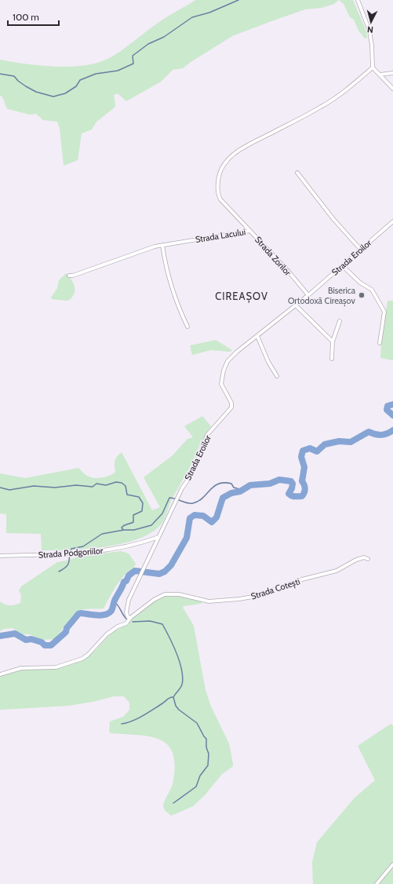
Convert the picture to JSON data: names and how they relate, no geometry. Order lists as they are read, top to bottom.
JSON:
{
  "streets": {
    "street": [
      "Strada Lacului",
      "Strada Zorilor",
      "Strada Eroilor",
      "Strada Podgoriilor",
      "Strada Cotești"
    ]
  },
  "crossings": [
    ["Strada Lacului", "Strada Zorilor"],
    ["Strada Zorilor", "Strada Eroilor"],
    ["Strada Eroilor", "Strada Podgoriilor"],
    ["Strada Eroilor", "Strada Cotești"]
  ],
  "districts": ["CIREAȘOV"],
  "places": ["Biserica Ortodoxă Cireașov"],
  "scale_bar": "100 m",
  "north": "bottom"
}
